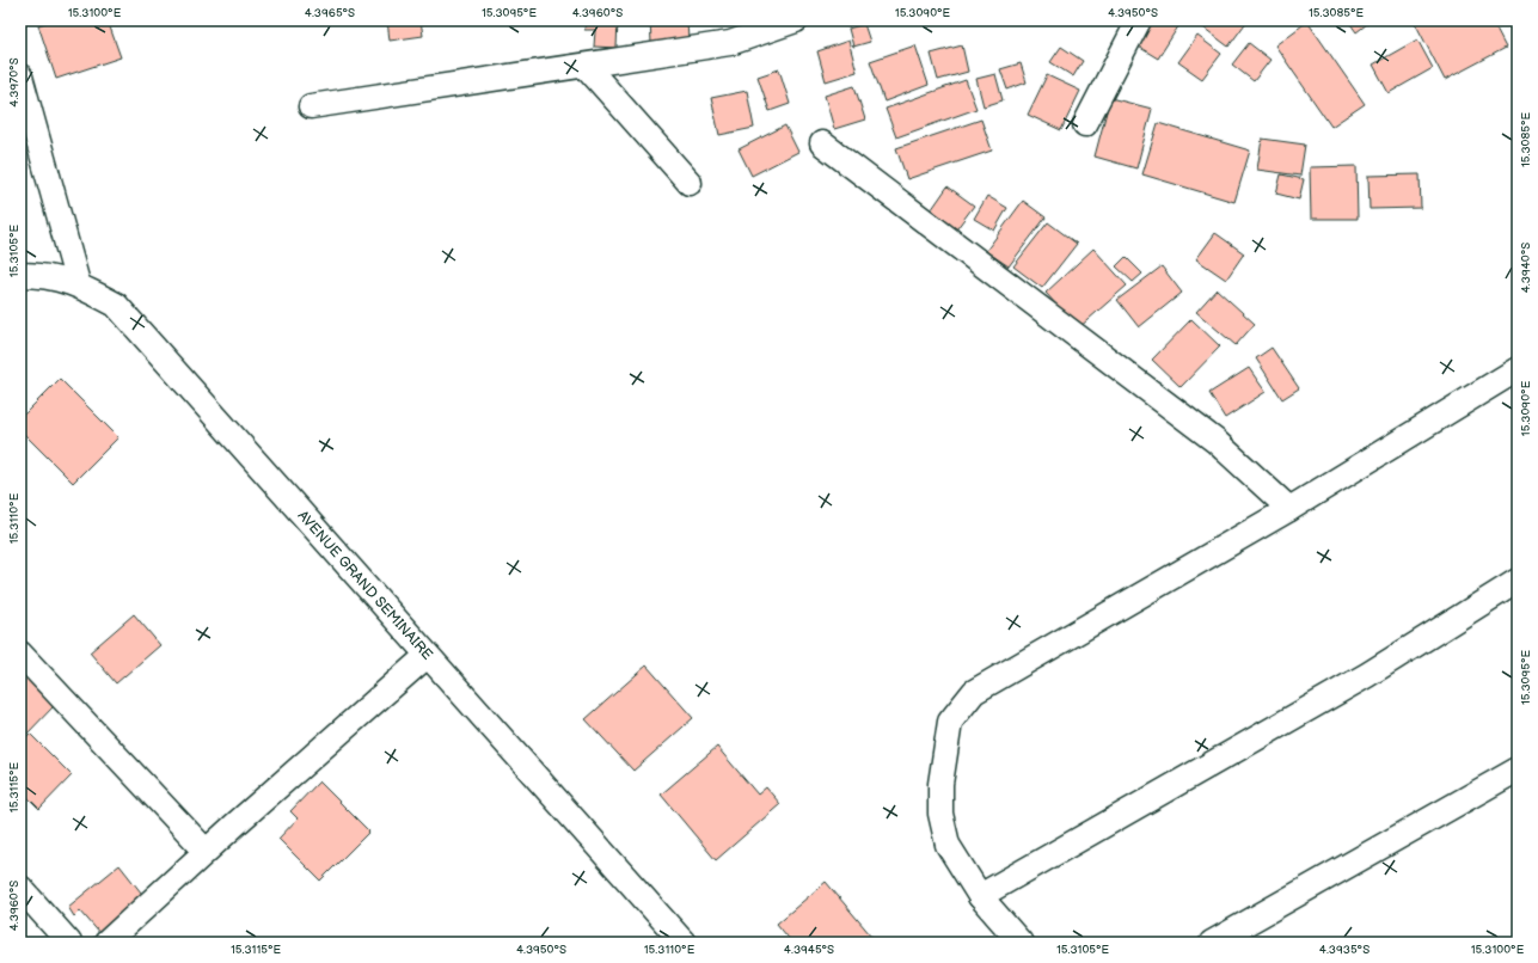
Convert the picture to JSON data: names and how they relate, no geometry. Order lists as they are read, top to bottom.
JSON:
{
  "streets": {
    "street": ["AVENUE GRAND SEMINAIRE"]
  },
  "coordinates": [
    "15.3100°E",
    "4.3965°S",
    "15.3095°E",
    "4.3960°S",
    "15.3090°E",
    "4.3950°S",
    "15.3085°E",
    "4.3970°S",
    "15.3105°E",
    "4.3940°S",
    "15.3110°E",
    "15.3115°E",
    "4.3945°S",
    "4.3935°S"
  ]
}
